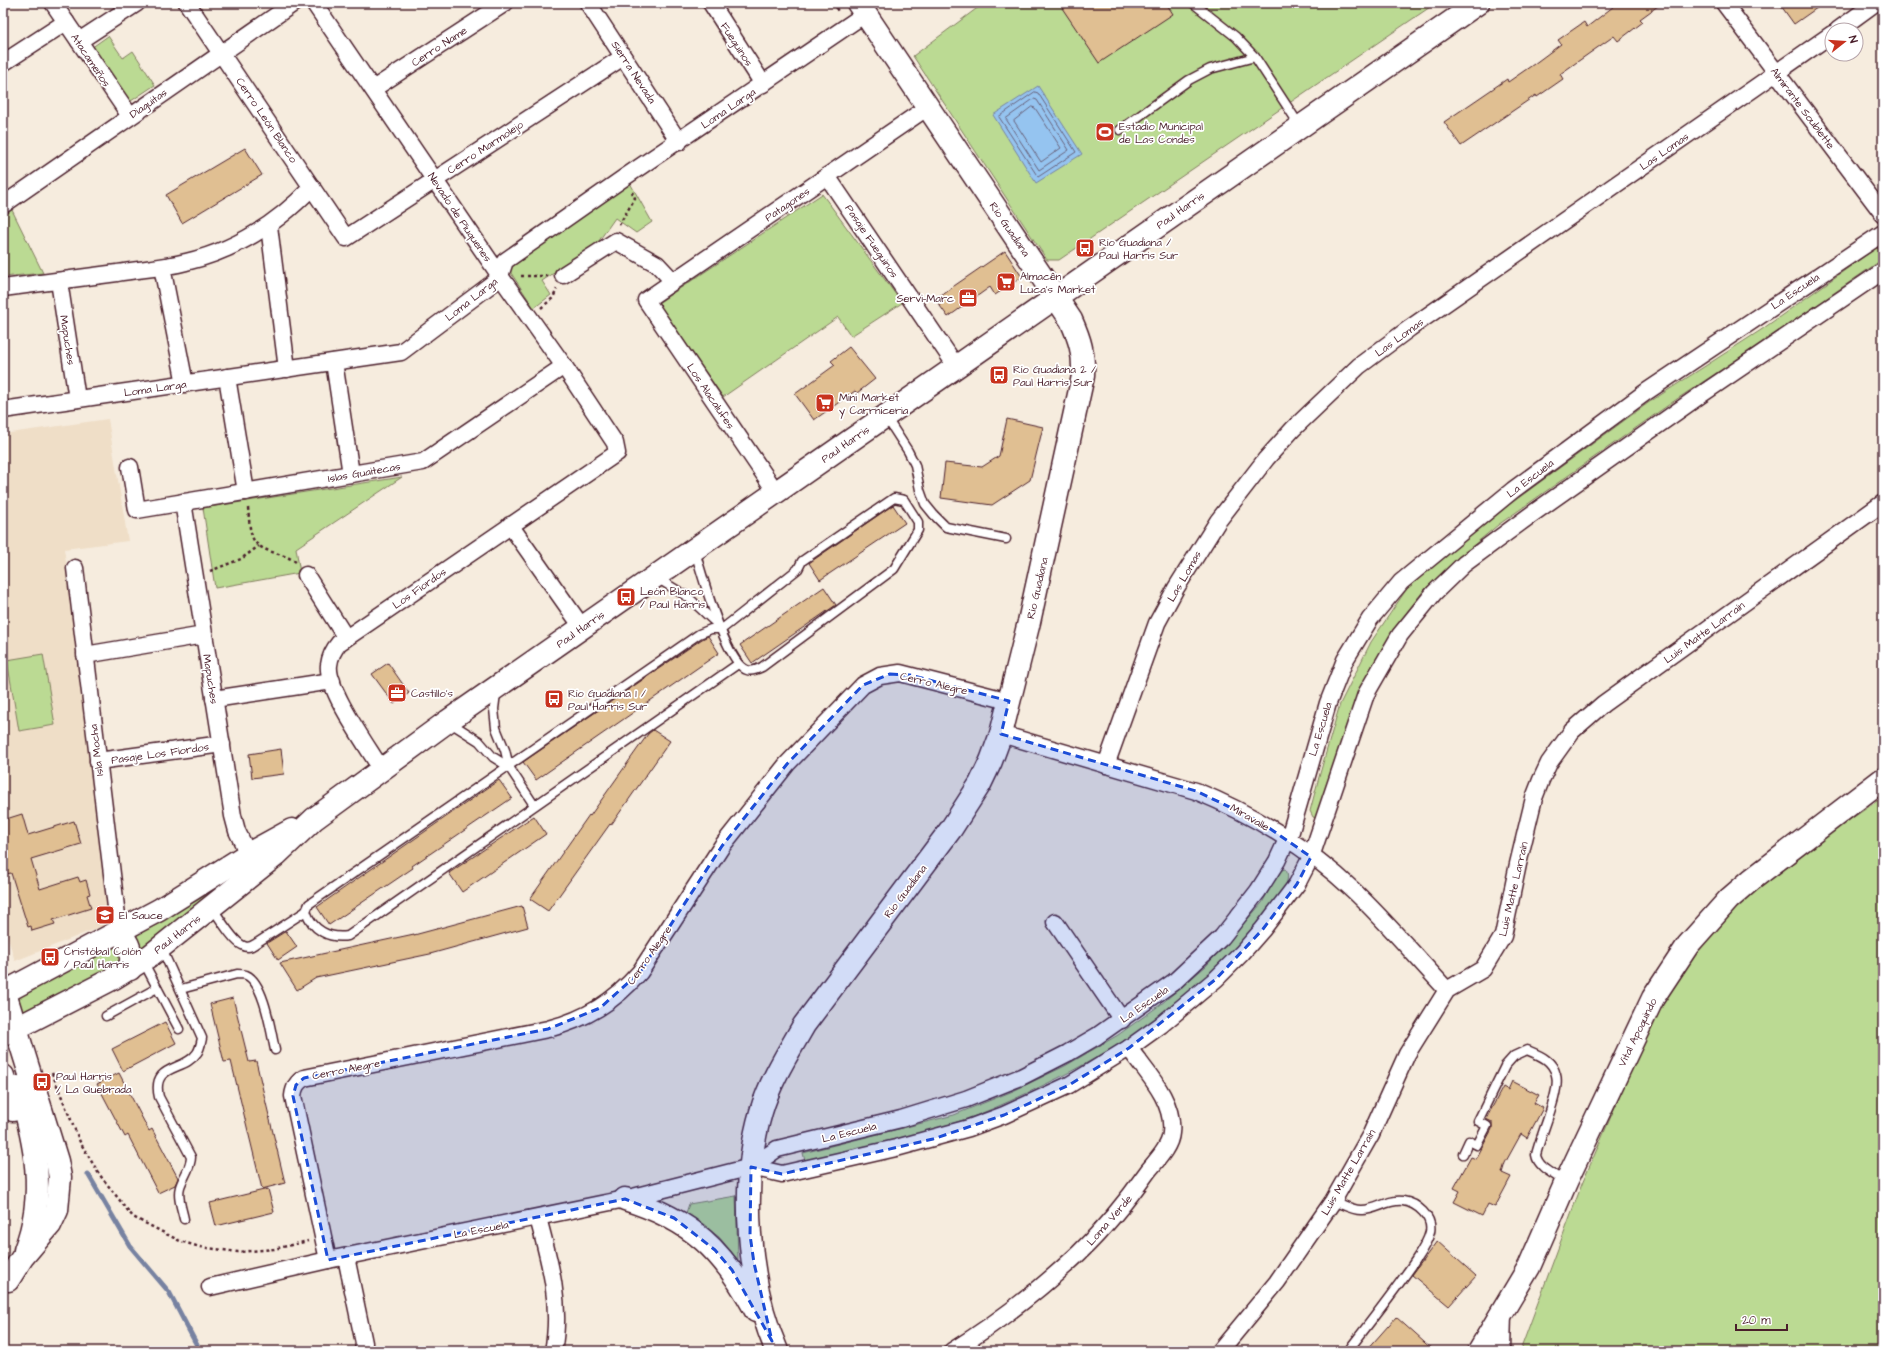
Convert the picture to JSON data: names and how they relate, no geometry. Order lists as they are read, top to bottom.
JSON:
{
  "streets": {
    "street": [
      "Fueguinos",
      "Cerro Name",
      "Atacameños",
      "Sierra Nevada",
      "Diaguitas",
      "Loma Larga",
      "Almirante Soublette",
      "Cerro León Blanco",
      "Cerro Marmolejo",
      "Las Lomas",
      "Patagones",
      "Paul Harris",
      "Nevado de Piuquenes",
      "Río Guadiana",
      "Pasaje Fueguinos",
      "La Escuela",
      "Mapuches",
      "Los Alacalufes",
      "Islas Guaitecas",
      "Los Fiordos",
      "Luis Matte Larraín",
      "Cerro Alegre",
      "Isla Mocha",
      "Pasaje Los Fiordos",
      "Miravalle",
      "Vital Apoquindo",
      "Loma Verde"
    ]
  },
  "crossings": [
    ["Fueguinos", "Loma Larga"],
    ["Cerro Name", "Nevado de Piuquenes"],
    ["Atacameños", "Diaguitas"],
    ["Sierra Nevada", "Loma Larga"],
    ["Sierra Nevada", "Cerro Marmolejo"],
    ["Diaguitas", "Cerro León Blanco"],
    ["Loma Larga", "Nevado de Piuquenes"],
    ["Loma Larga", "Río Guadiana"],
    ["Loma Larga", "Mapuches"],
    ["Almirante Soublette", "Las Lomas"],
    ["Cerro León Blanco", "Cerro Marmolejo"],
    ["Cerro Marmolejo", "Nevado de Piuquenes"],
    ["Las Lomas", "Miravalle"],
    ["Patagones", "Río Guadiana"],
    ["Patagones", "Pasaje Fueguinos"],
    ["Patagones", "Los Alacalufes"],
    ["Paul Harris", "Río Guadiana"],
    ["Paul Harris", "Pasaje Fueguinos"],
    ["Paul Harris", "Mapuches"],
    ["Paul Harris", "Los Alacalufes"],
    ["Paul Harris", "Los Fiordos"],
    ["Paul Harris", "Isla Mocha"],
    ["Nevado de Piuquenes", "Islas Guaitecas"],
    ["Nevado de Piuquenes", "Los Fiordos"],
    ["Río Guadiana", "La Escuela"],
    ["Río Guadiana", "Cerro Alegre"],
    ["Río Guadiana", "Miravalle"],
    ["La Escuela", "Cerro Alegre"],
    ["La Escuela", "Miravalle"],
    ["La Escuela", "Loma Verde"],
    ["Mapuches", "Islas Guaitecas"],
    ["Mapuches", "Pasaje Los Fiordos"],
    ["Luis Matte Larraín", "Miravalle"],
    ["Isla Mocha", "Pasaje Los Fiordos"]
  ],
  "places": {
    "sports": ["Estadio Municipal de Las Condes"],
    "bus stop": [
      "Río Guadiana / Paul Harris Sur",
      "Río Guadiana 2 / Paul Harris Sur",
      "León Blanco / Paul Harris",
      "Río Guadiana 1 / Paul Harris Sur",
      "Cristóbal Colón / Paul Harris",
      "Paul Harris / La Quebrada"
    ],
    "supermarket": ["Almacên Luca's Market", "Mini Market y Carrniceria"],
    "office": ["Servi-Marc", "Castillo's"],
    "school or university": ["El Sauce"]
  },
  "scale_bar": "20 m",
  "north": "right"
}
